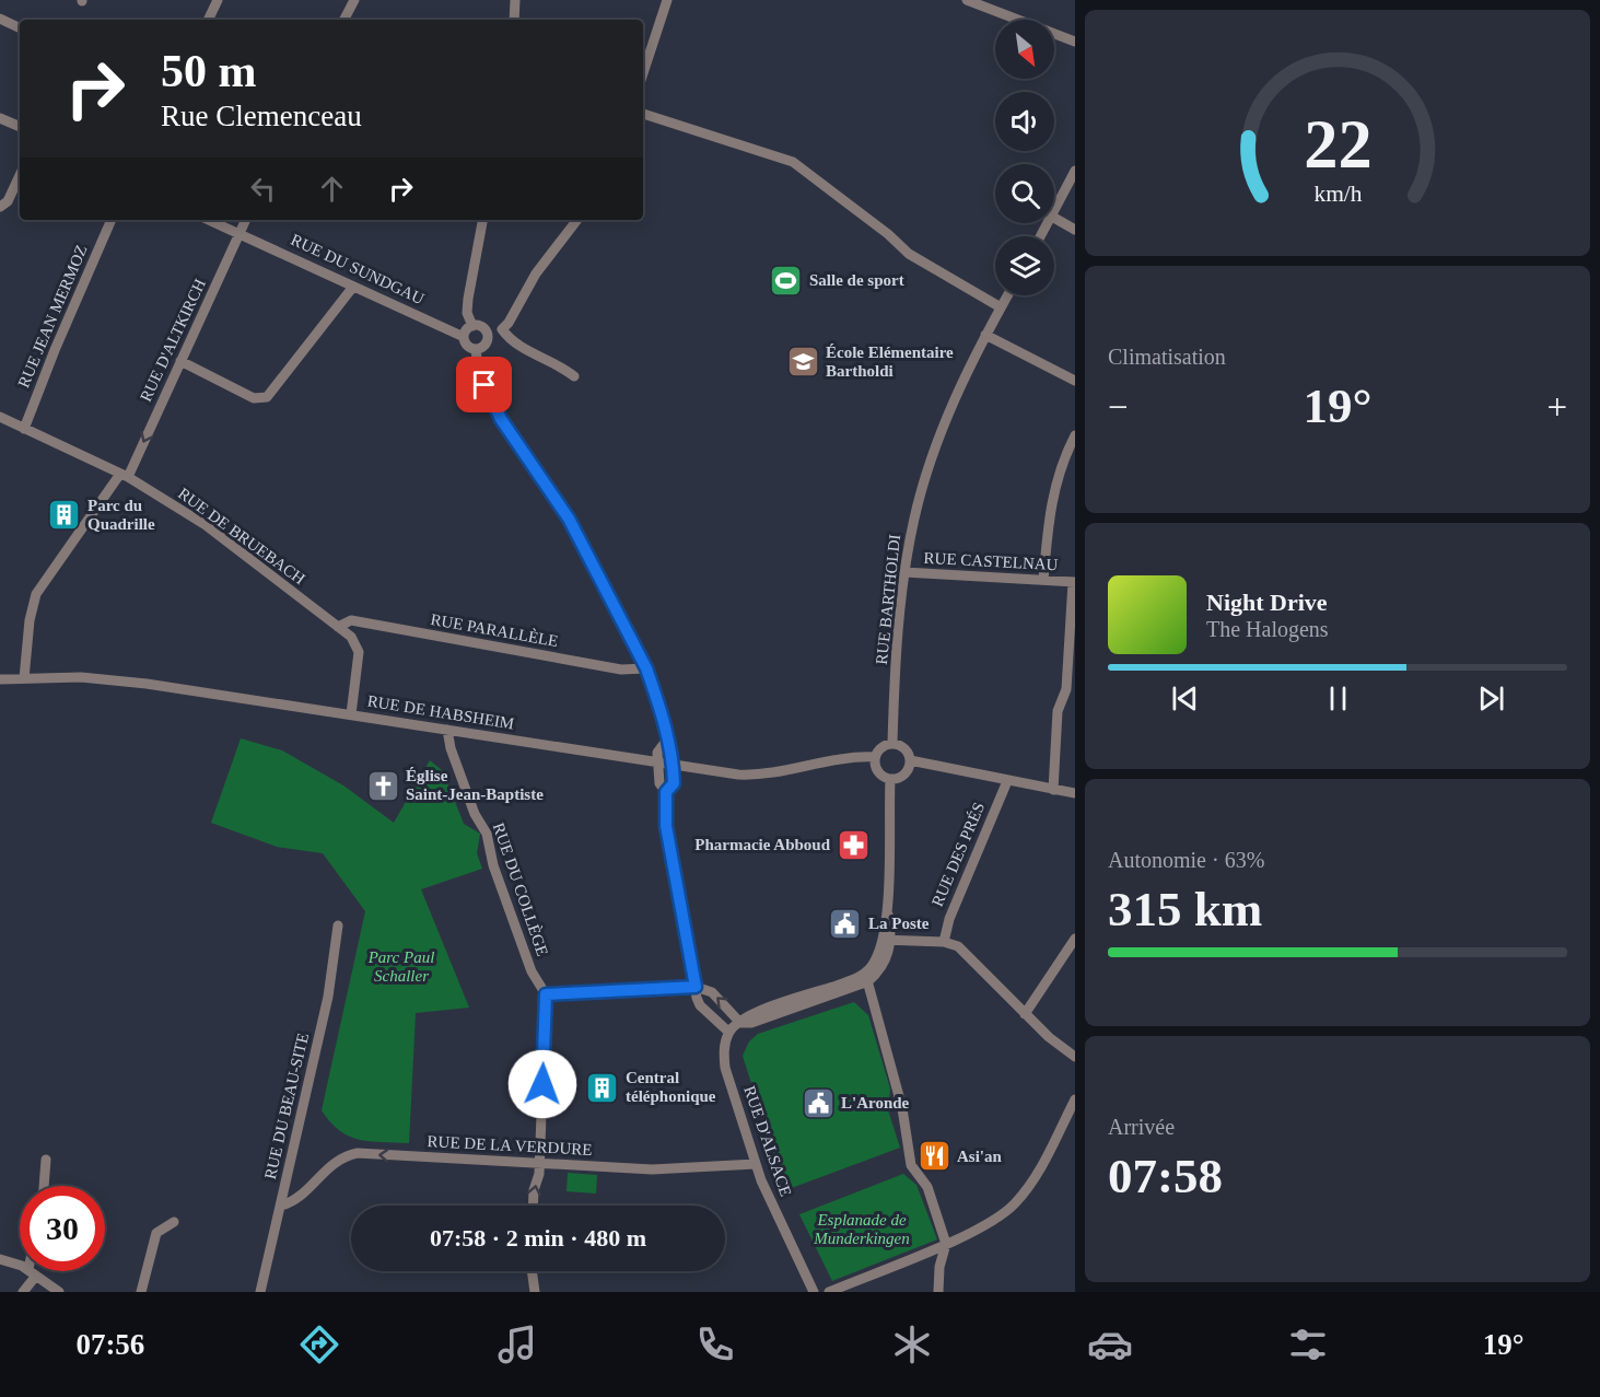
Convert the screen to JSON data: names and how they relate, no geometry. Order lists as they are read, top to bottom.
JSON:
{
  "streets": {
    "street": [
      "RUE DU SUNDGAU",
      "RUE JEAN MERMOZ",
      "RUE D'ALTKIRCH",
      "RUE DE BRUEBACH",
      "RUE CASTELNAU",
      "RUE BARTHOLDI",
      "RUE PARALLÈLE",
      "RUE DE HABSHEIM",
      "RUE DES PRÉS",
      "RUE DU COLLÈGE",
      "RUE DU BEAU-SITE",
      "RUE D'ALSACE",
      "RUE DE LA VERDURE"
    ]
  },
  "crossings": [
    ["RUE DU SUNDGAU", "RUE D'ALTKIRCH"],
    ["RUE JEAN MERMOZ", "RUE DE BRUEBACH"],
    ["RUE D'ALTKIRCH", "RUE DE BRUEBACH"],
    ["RUE D'ALTKIRCH", "RUE DE HABSHEIM"],
    ["RUE DE BRUEBACH", "RUE PARALLÈLE"],
    ["RUE DE BRUEBACH", "RUE DE HABSHEIM"],
    ["RUE CASTELNAU", "RUE BARTHOLDI"],
    ["RUE BARTHOLDI", "RUE DE HABSHEIM"],
    ["RUE DE HABSHEIM", "RUE DU COLLÈGE"],
    ["RUE DU BEAU-SITE", "RUE DE LA VERDURE"],
    ["RUE D'ALSACE", "RUE DE LA VERDURE"]
  ],
  "one_way": ["RUE DE LA VERDURE"],
  "parks": ["Parc Paul Schaller", "Esplanade de Munderkingen"],
  "places": {
    "sports": ["Salle de sport"],
    "school or university": ["École Elémentaire Bartholdi"],
    "building": ["Parc du Quadrille", "Central téléphonique"],
    "church": ["Église Saint-Jean-Baptiste"],
    "pharmacy": ["Pharmacie Abboud"],
    "public building": ["La Poste", "L'Aronde"],
    "restaurant": ["Asi'an"]
  },
  "north": "bottom right",
  "page": {
    "turn": ["50 m", "Rue Clemenceau"],
    "tile": [
      "Climatisation",
      ["Autonomie · 63%", "315 km"],
      ["Arrivée", "07:58"]
    ],
    "heat": ["−", "19°", "+"],
    "song": ["Night Drive", "The Halogens"],
    "limit": "30",
    "trip": "07:58 · 2 min · 480 m",
    "tabs": ["07:56", "19°"],
    "gauge": ["22", "km/h"]
  }
}
